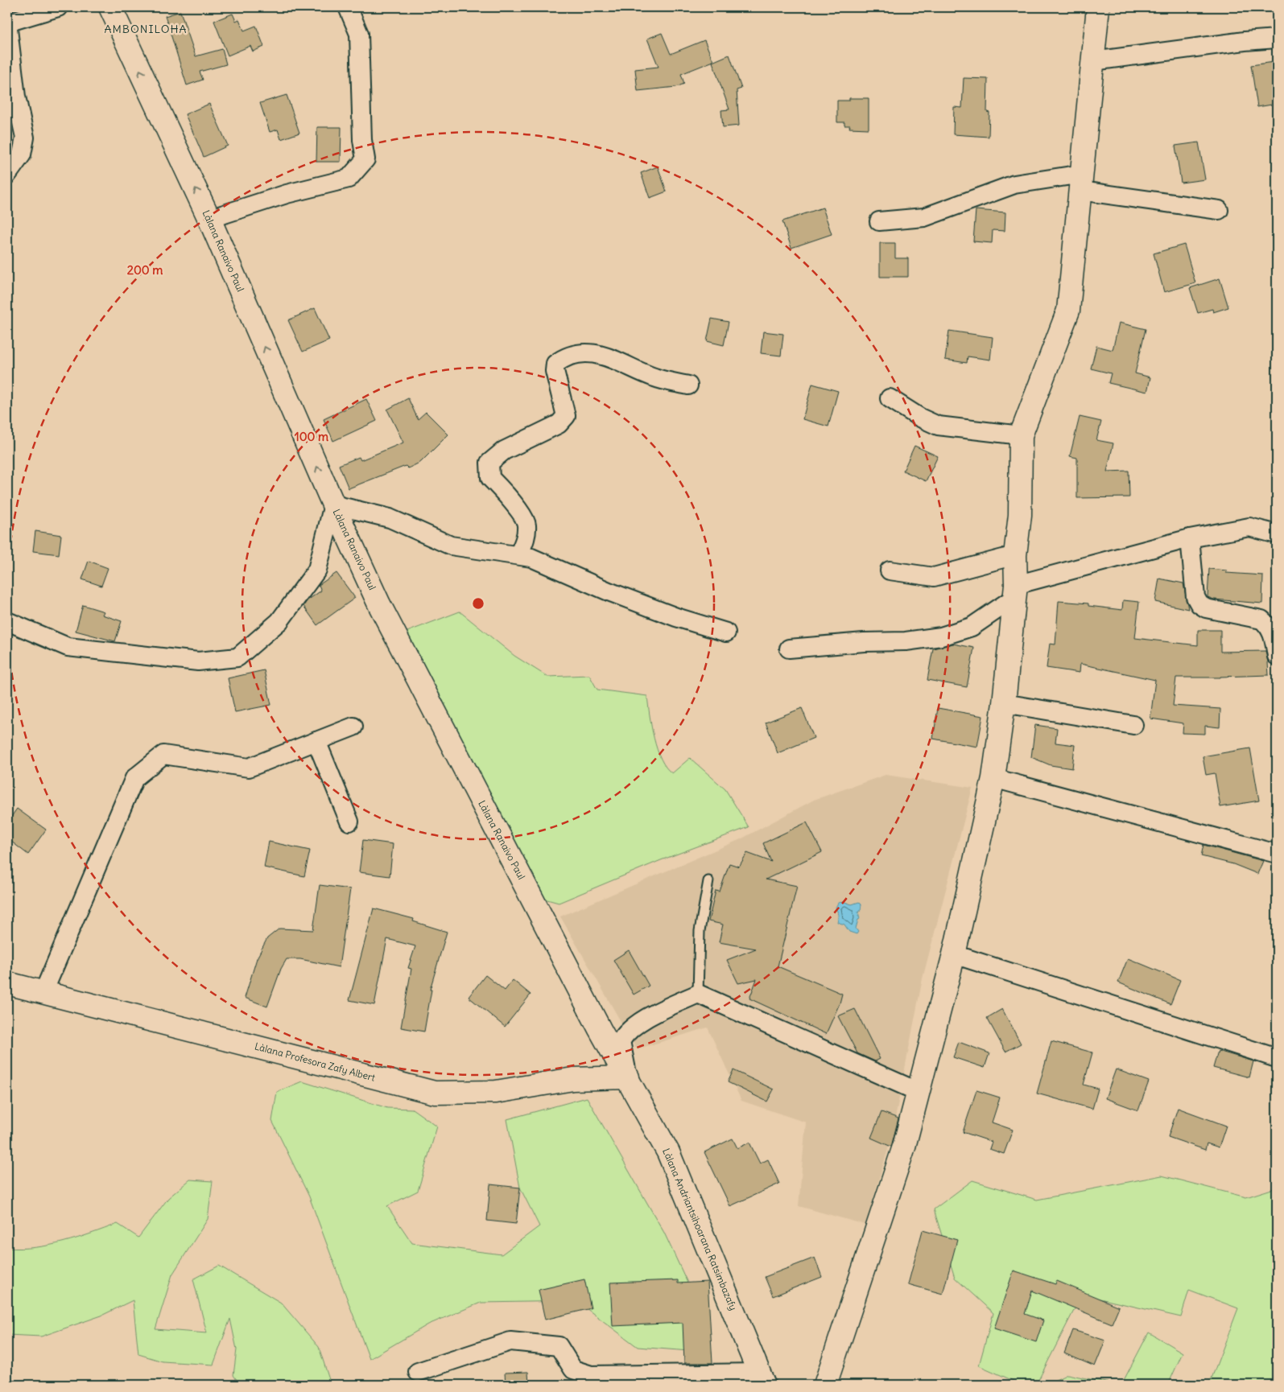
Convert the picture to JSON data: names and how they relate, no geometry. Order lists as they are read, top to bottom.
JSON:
{
  "streets": {
    "street": ["Làlana Ranaivo Paul", "Làlana Profesora Zafy Albert", "Làlana Andriantsihoarana Ratsimbazafy"]
  },
  "crossings": [
    ["Làlana Ranaivo Paul", "Làlana Profesora Zafy Albert"],
    ["Làlana Ranaivo Paul", "Làlana Andriantsihoarana Ratsimbazafy"],
    ["Làlana Profesora Zafy Albert", "Làlana Andriantsihoarana Ratsimbazafy"]
  ],
  "one_way": ["Làlana Ranaivo Paul"],
  "districts": ["AMBONILOHA"],
  "rings": ["200 m", "100 m"]
}
